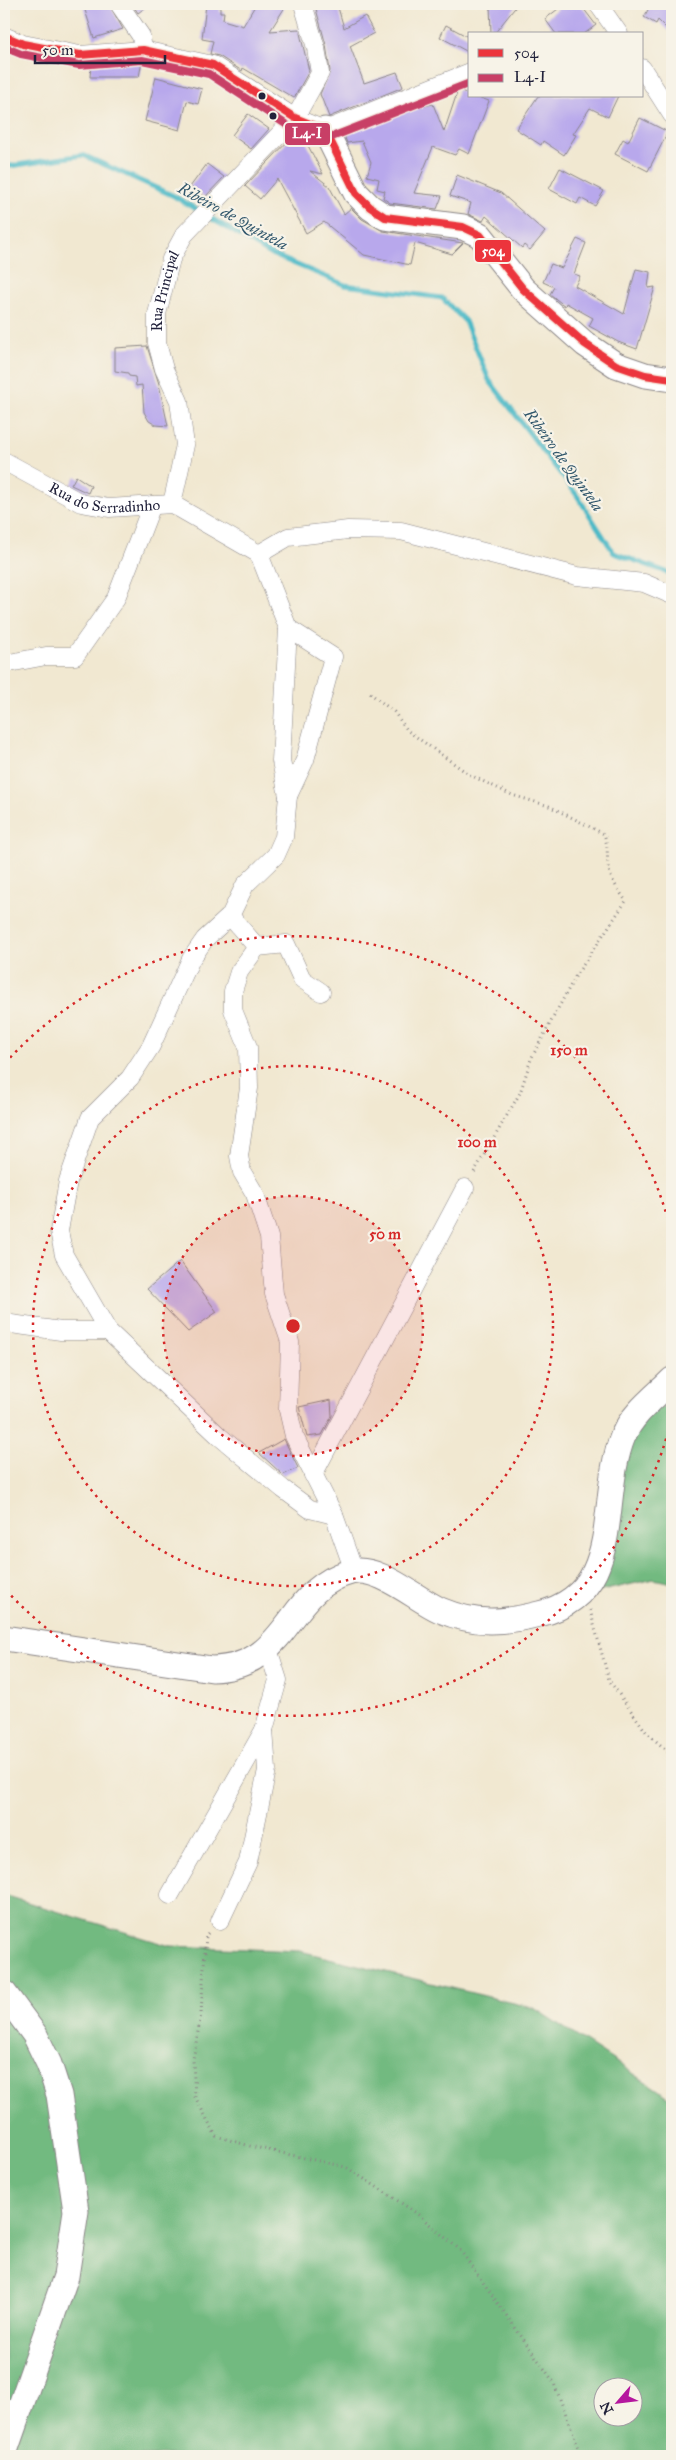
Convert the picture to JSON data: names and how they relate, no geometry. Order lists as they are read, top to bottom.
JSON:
{
  "streets": {
    "street": ["Rua Principal", "Rua do Serradinho"]
  },
  "crossings": [
    ["Rua Principal", "Rua do Serradinho"]
  ],
  "water": ["Ribeiro de Quintela"],
  "lines": ["transit line 504", "transit line L4-I"],
  "legend": ["504", "L4-I"],
  "scale_bar": "50 m",
  "north": "bottom left",
  "rings": ["150 m", "100 m", "50 m"]
}
